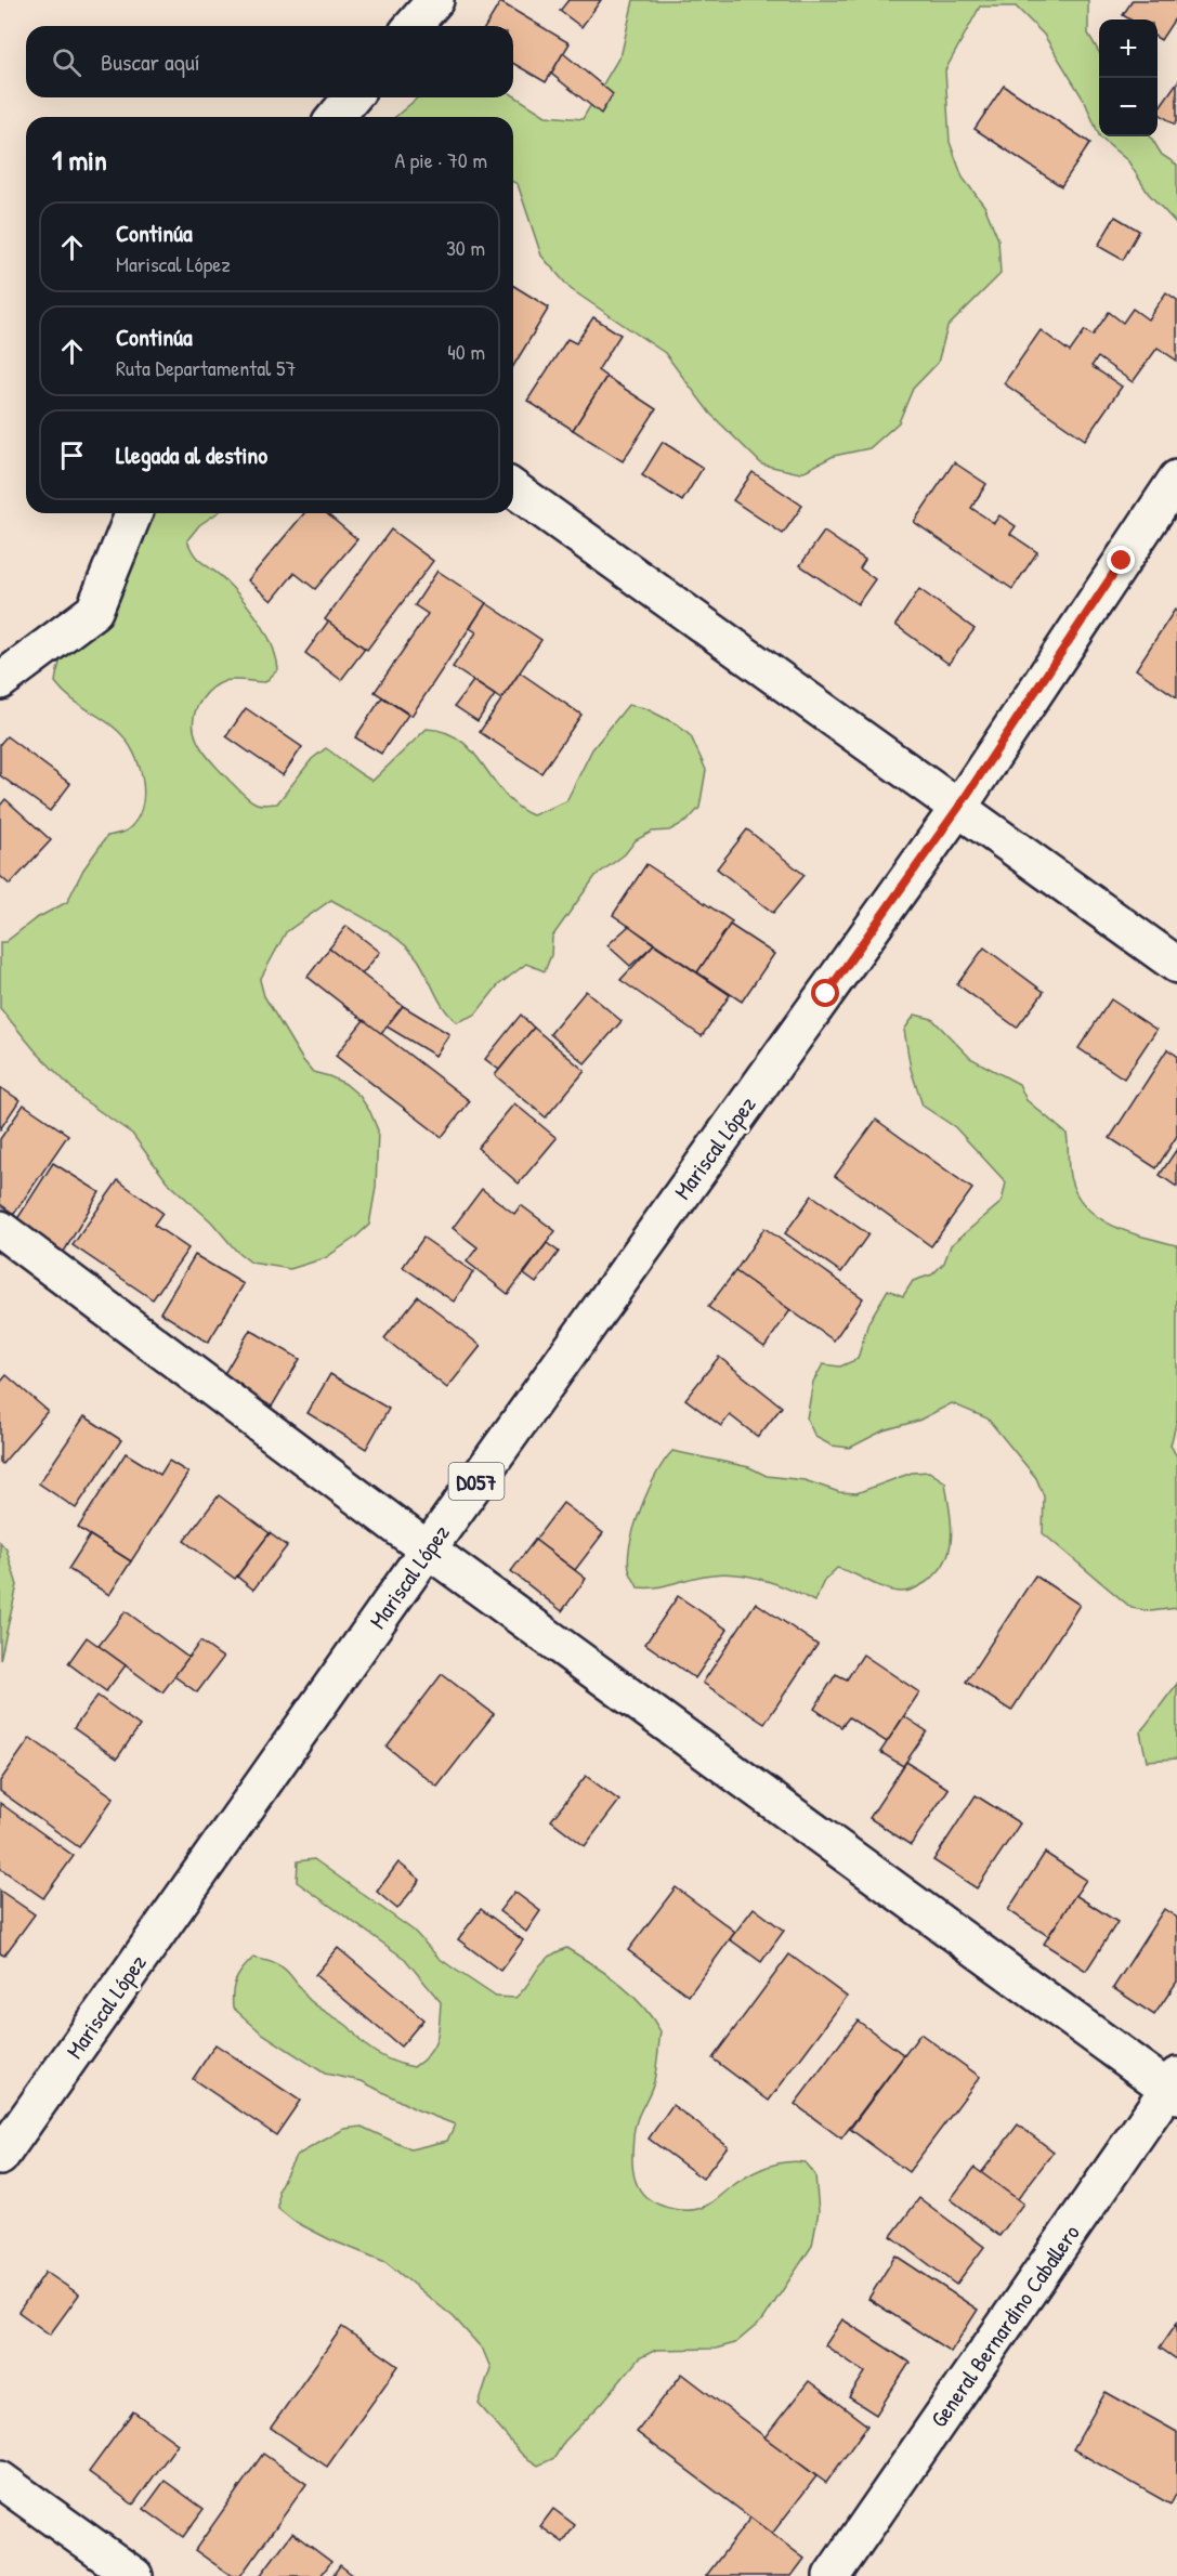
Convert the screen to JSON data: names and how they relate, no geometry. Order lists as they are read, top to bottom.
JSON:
{
  "streets": {
    "street": ["Mariscal López", "D057", "General Bernardino Caballero"]
  },
  "crossings": [
    ["Mariscal López", "D057"]
  ],
  "page": {
    "map_buttons": ["+", "−"],
    "search": "Buscar aquí",
    "heading": ["1 min", "A pie · 70 m"],
    "list": [
      ["Continúa", "Mariscal López", "30 m"],
      ["Continúa", "Ruta Departamental 57", "40 m"],
      "Llegada al destino"
    ]
  }
}
